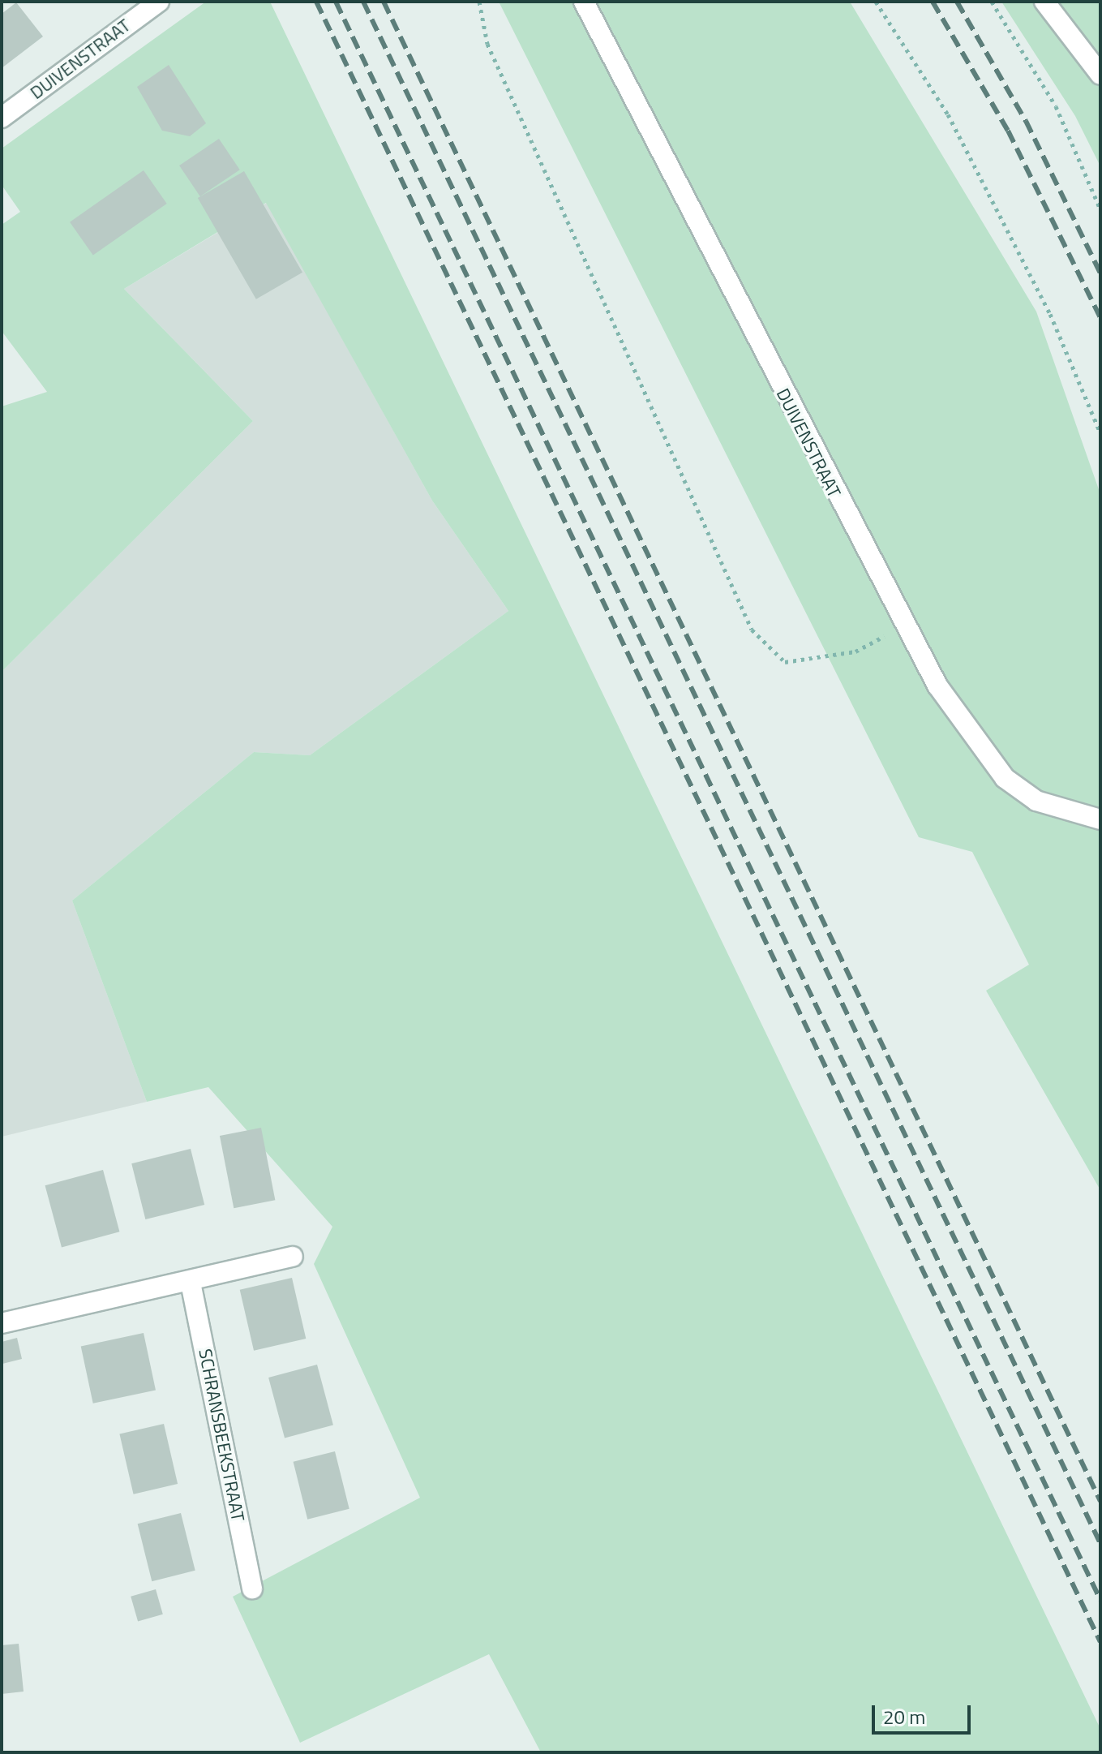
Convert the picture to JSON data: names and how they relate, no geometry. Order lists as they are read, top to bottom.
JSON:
{
  "streets": {
    "street": ["DUIVENSTRAAT", "SCHRANSBEEKSTRAAT"]
  },
  "scale_bar": "20 m"
}
